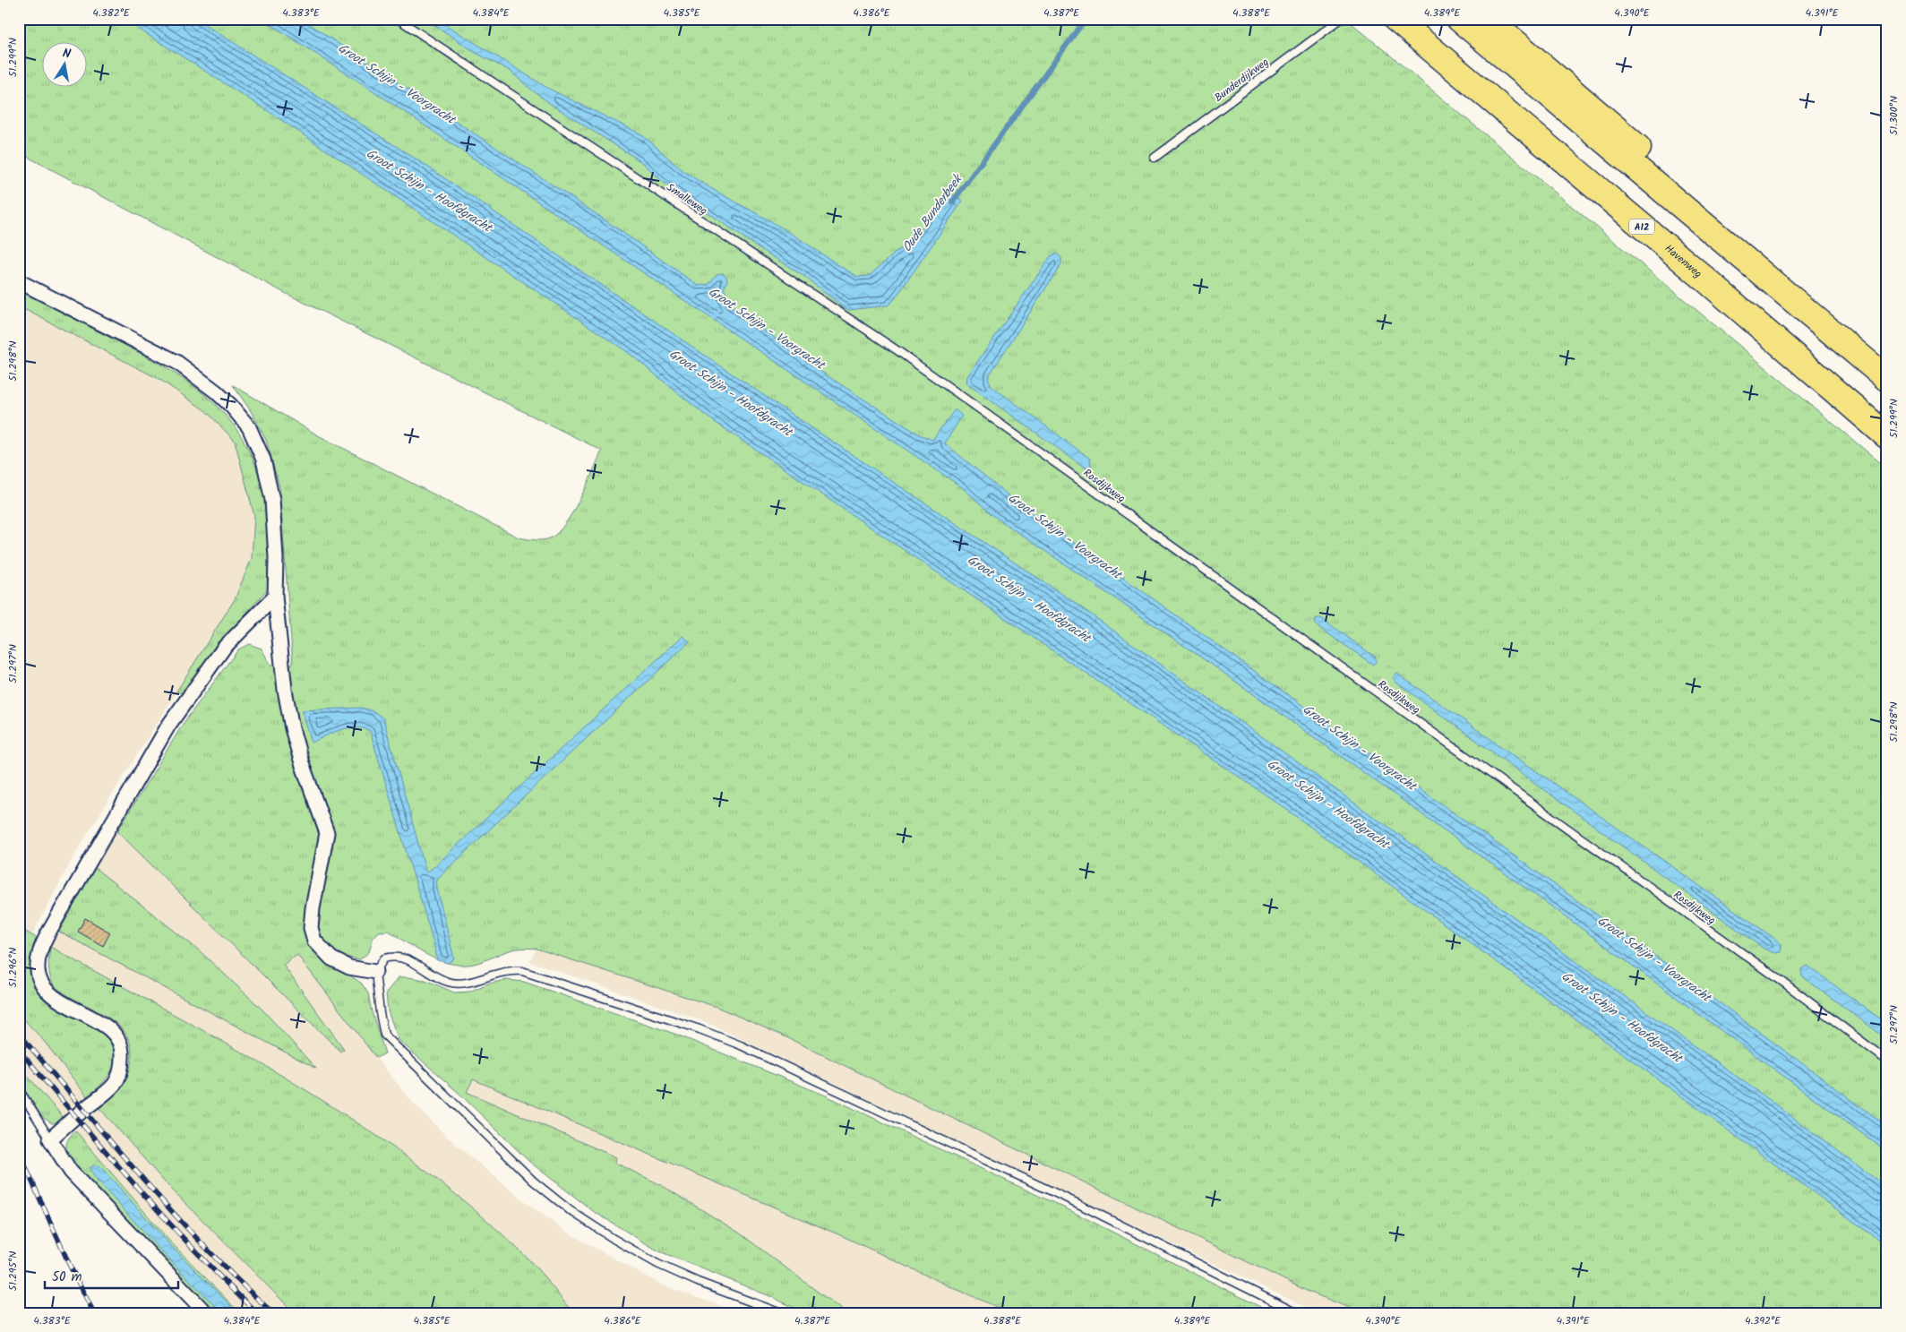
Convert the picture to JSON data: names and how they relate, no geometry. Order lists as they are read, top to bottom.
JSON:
{
  "streets": {
    "highway": ["A12", "Havenweg"],
    "lane": ["Bunderdijkweg", "Smalleweg", "Rosdijkweg"]
  },
  "crossings": [
    ["Smalleweg", "Rosdijkweg"]
  ],
  "water": ["Groot Schijn - Voorgracht", "Groot Schijn - Hoofdgracht", "Oude Bunderbeek"],
  "scale_bar": "50 m",
  "north": "top",
  "coordinates": [
    "4.382°E",
    "4.383°E",
    "4.384°E",
    "4.385°E",
    "4.386°E",
    "4.387°E",
    "4.388°E",
    "4.389°E",
    "4.390°E",
    "4.391°E",
    "51.299°N",
    "51.300°N",
    "51.298°N",
    "51.297°N",
    "51.296°N",
    "51.295°N",
    "4.392°E"
  ]
}
